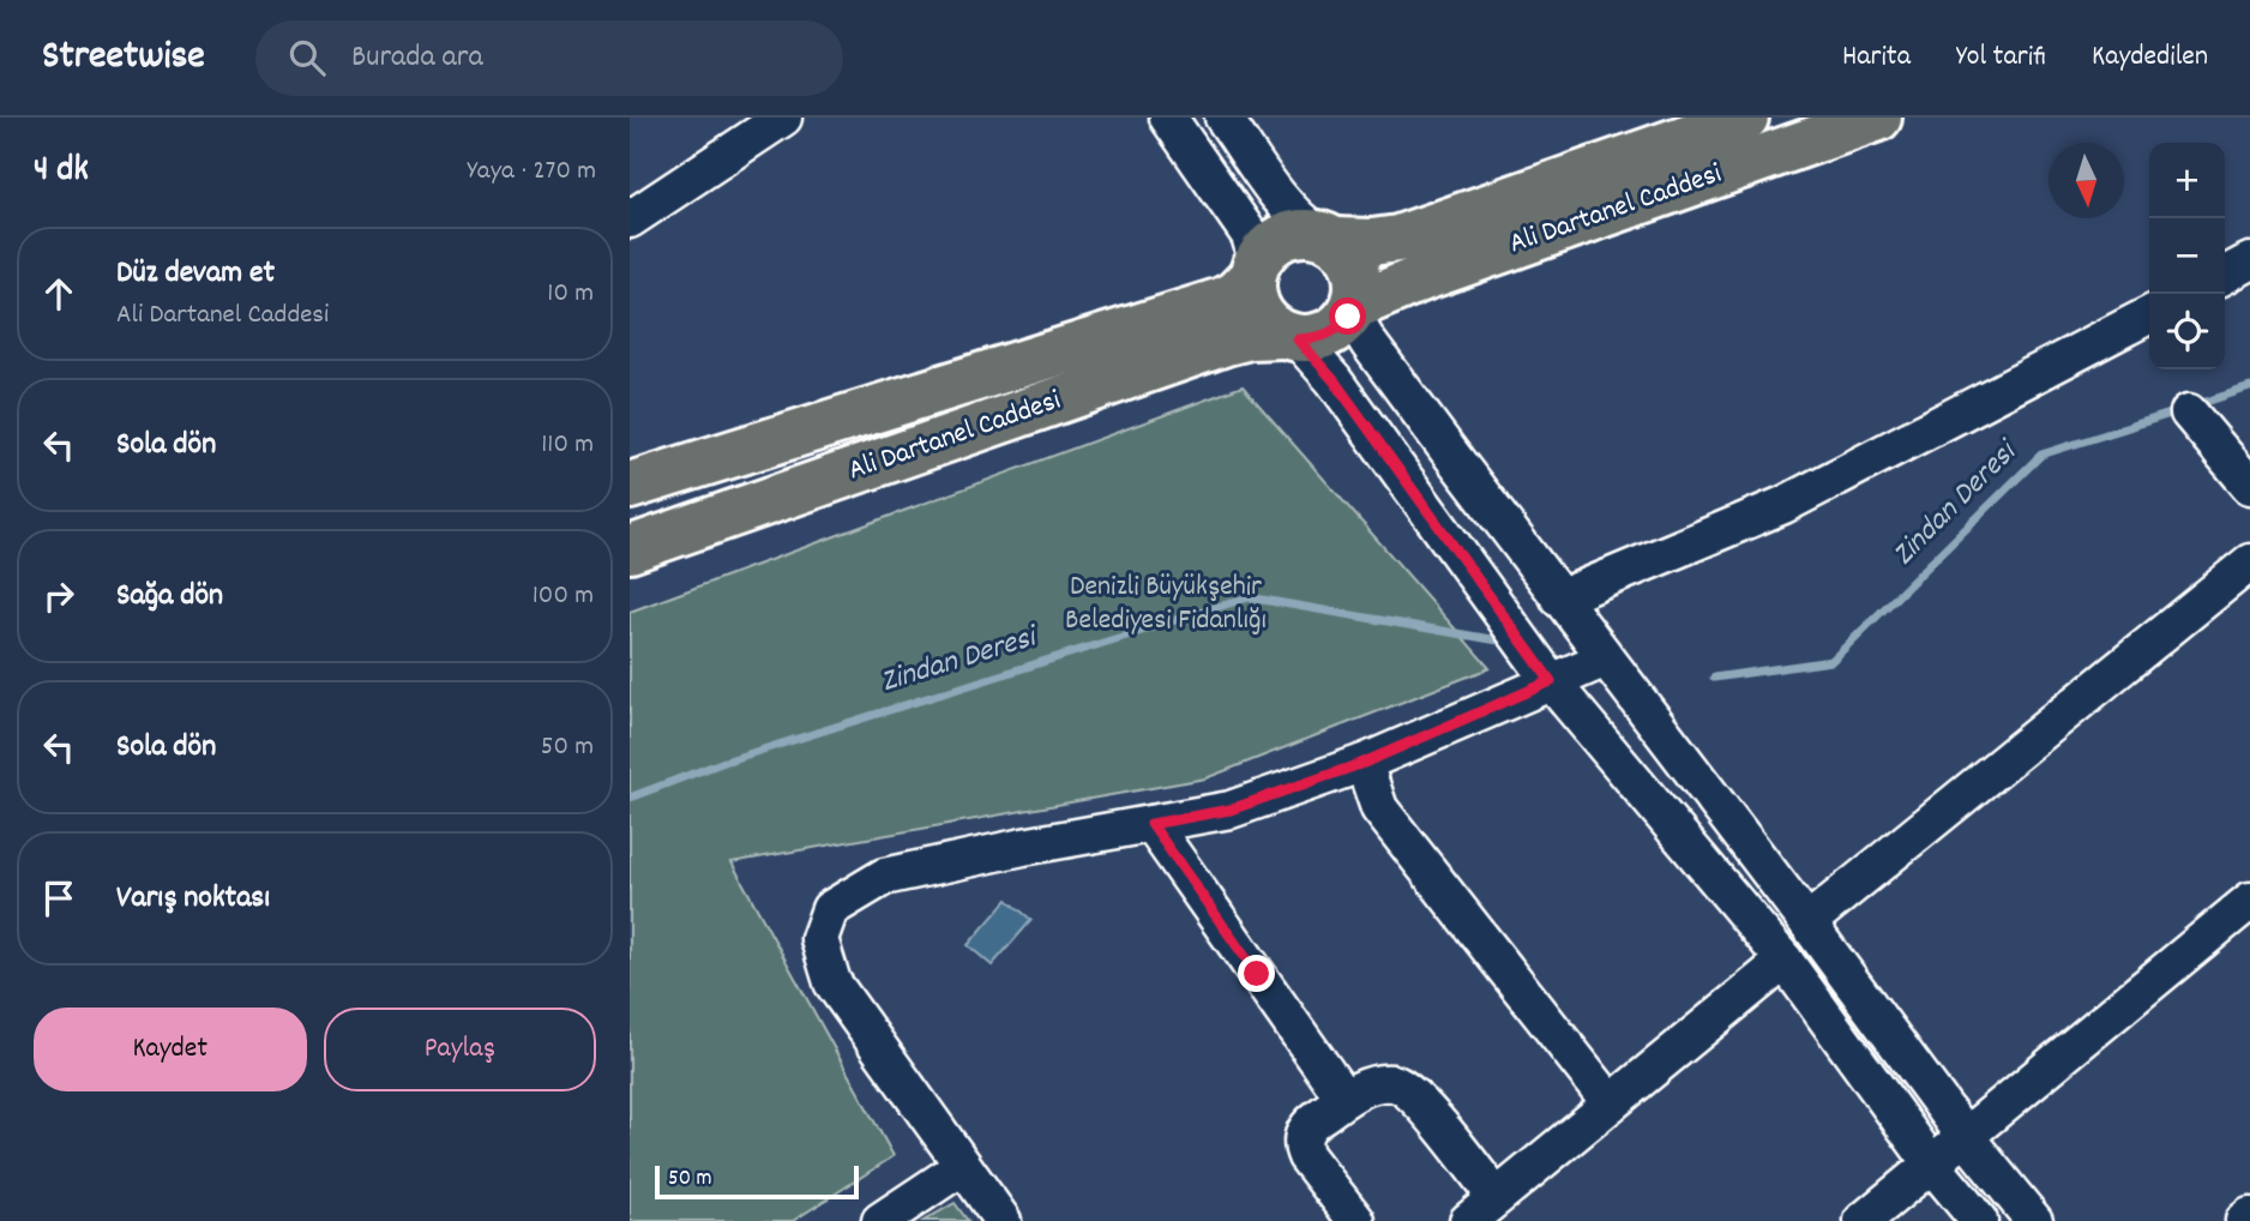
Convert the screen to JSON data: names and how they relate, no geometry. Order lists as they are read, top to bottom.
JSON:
{
  "streets": {
    "main road": ["Ali Dartanel Caddesi"]
  },
  "water": ["Zindan Deresi"],
  "parks": ["Denizli Büyükşehir Belediyesi Fidanlığı"],
  "scale_bar": "50 m",
  "north": "bottom",
  "page": {
    "header": "Streetwise",
    "search": "Burada ara",
    "nav": ["Harita", "Yol tarifi", "Kaydedilen"],
    "heading": ["4 dk", "Yaya · 270 m"],
    "map_buttons": ["+", "−"],
    "list": [
      ["Düz devam et", "Ali Dartanel Caddesi", "10 m"],
      ["Sola dön", "110 m"],
      ["Sağa dön", "100 m"],
      ["Sola dön", "50 m"],
      "Varış noktası"
    ],
    "buttons": ["Kaydet", "Paylaş"],
    "scale": "50 m"
  }
}
